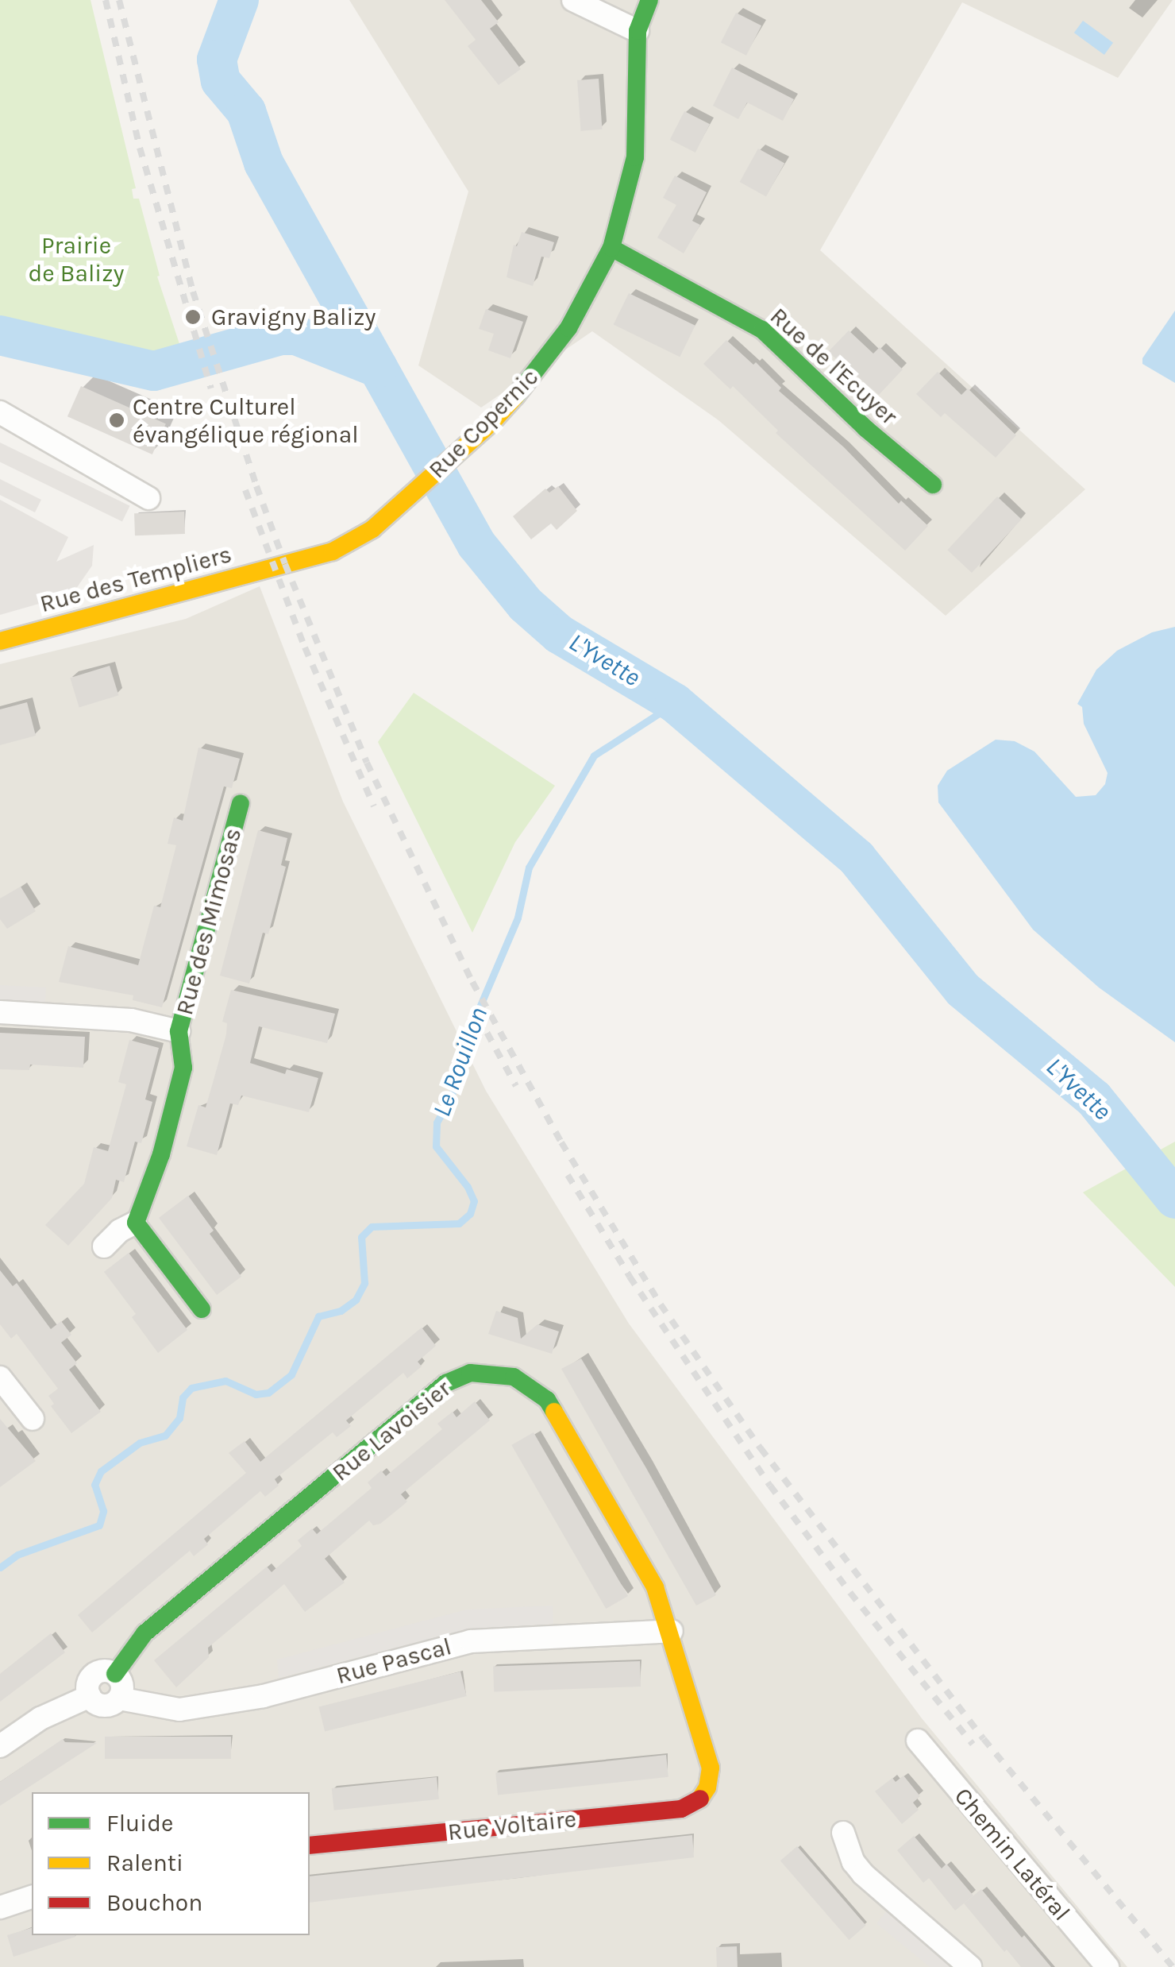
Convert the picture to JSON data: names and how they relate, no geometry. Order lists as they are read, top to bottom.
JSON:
{
  "streets": {
    "street": [
      "Rue de l'Ecuyer",
      "Rue Copernic",
      "Rue des Templiers",
      "Rue des Mimosas",
      "Rue Lavoisier",
      "Rue Pascal",
      "Rue Voltaire",
      "Chemin Latéral"
    ]
  },
  "crossings": [
    ["Rue de l'Ecuyer", "Rue Copernic"],
    ["Rue Copernic", "Rue des Templiers"],
    ["Rue Lavoisier", "Rue Pascal"],
    ["Rue Lavoisier", "Rue Voltaire"]
  ],
  "water": ["L'Yvette", "Le Rouillon"],
  "parks": ["Prairie de Balizy"],
  "places": ["Gravigny Balizy", "Centre Culturel évangélique régional"],
  "legend": ["Fluide", "Ralenti", "Bouchon"]
}
